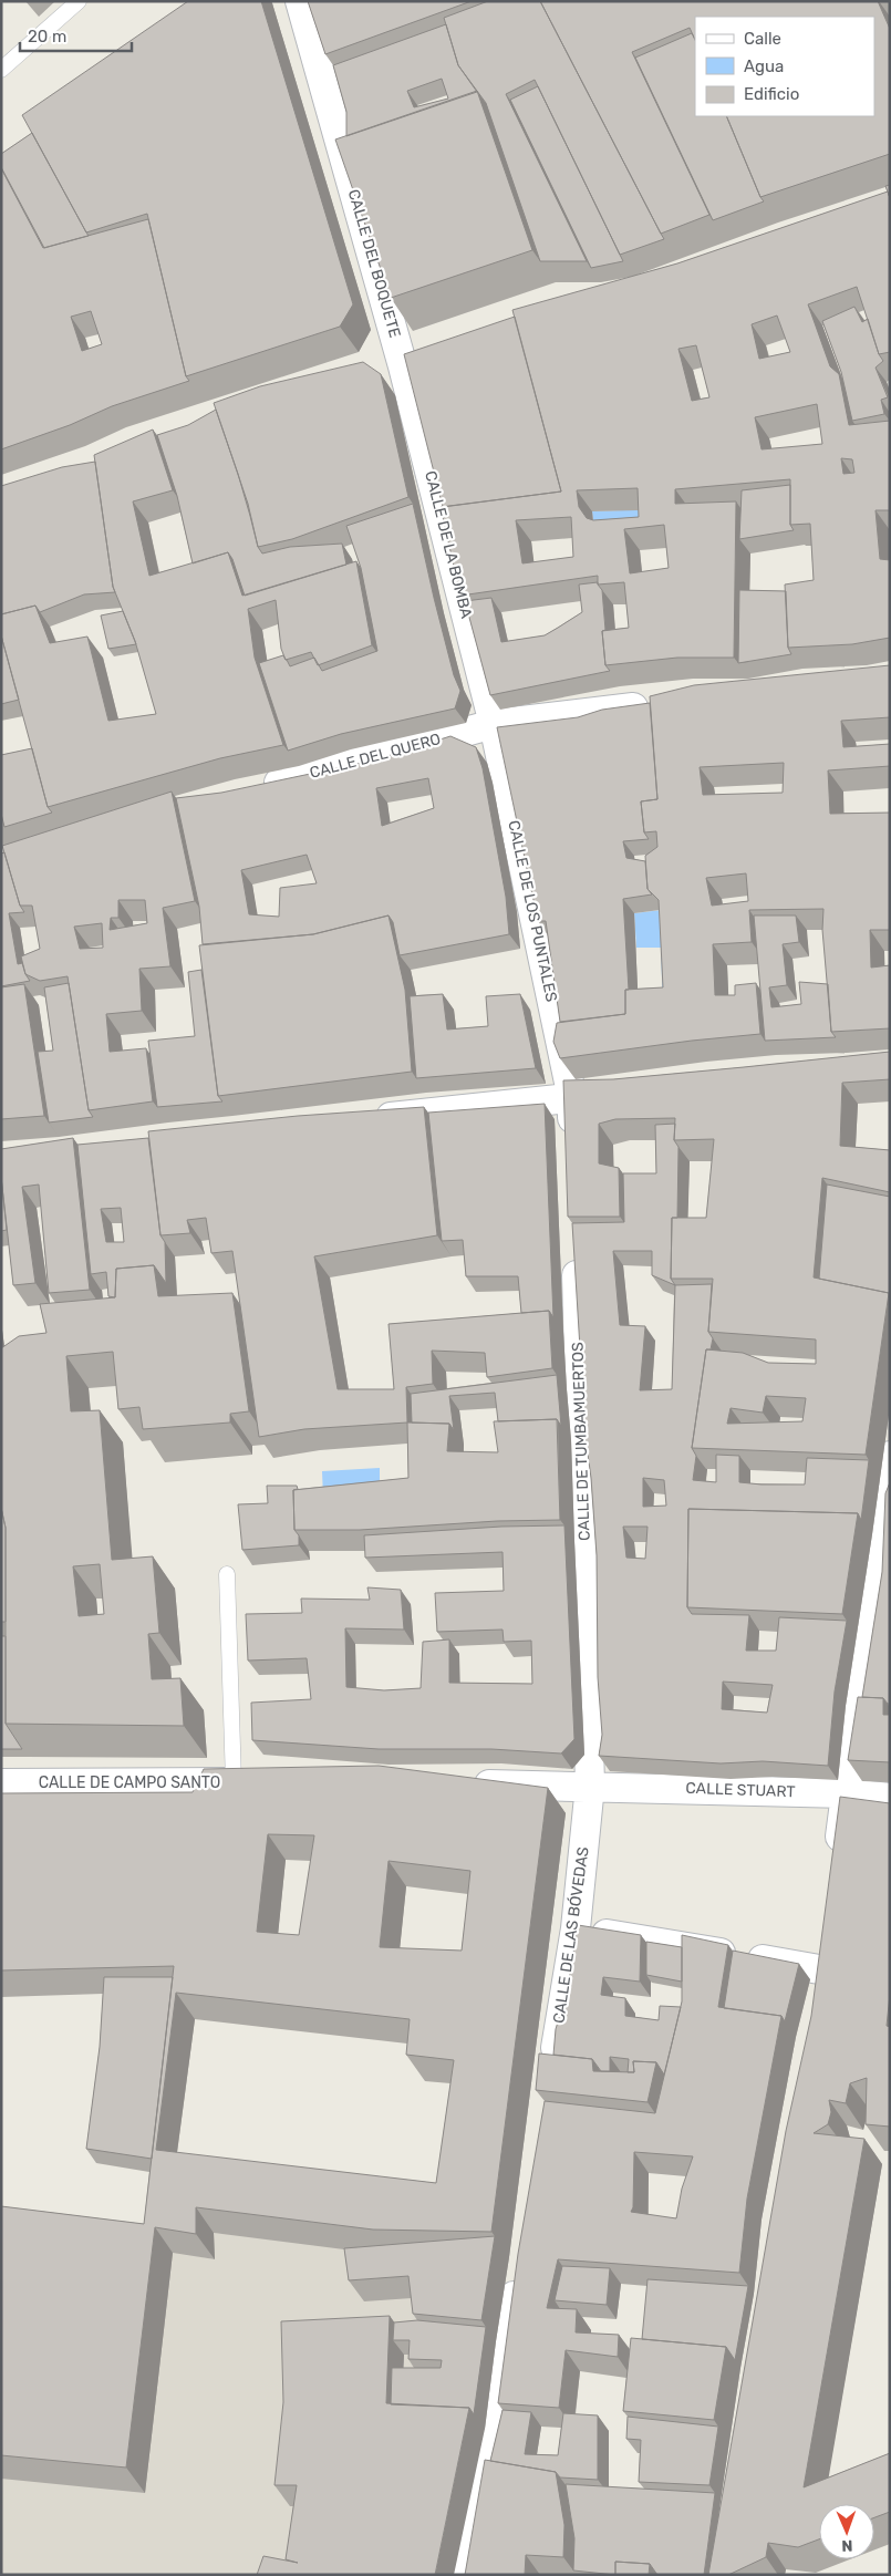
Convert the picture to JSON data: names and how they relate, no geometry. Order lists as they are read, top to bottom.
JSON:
{
  "streets": {
    "street": [
      "CALLE DEL BOQUETE",
      "CALLE DE LA BOMBA",
      "CALLE DEL QUERO",
      "CALLE DE LOS PUNTALES",
      "CALLE DE TUMBAMUERTOS",
      "CALLE DE CAMPO SANTO",
      "CALLE STUART",
      "CALLE DE LAS BÓVEDAS"
    ]
  },
  "crossings": [
    ["CALLE DEL BOQUETE", "CALLE DE LA BOMBA"],
    ["CALLE DE LA BOMBA", "CALLE DEL QUERO"],
    ["CALLE DE LA BOMBA", "CALLE DE LOS PUNTALES"],
    ["CALLE DEL QUERO", "CALLE DE LOS PUNTALES"],
    ["CALLE DE TUMBAMUERTOS", "CALLE STUART"],
    ["CALLE DE TUMBAMUERTOS", "CALLE DE LAS BÓVEDAS"],
    ["CALLE STUART", "CALLE DE LAS BÓVEDAS"]
  ],
  "legend": ["Calle", "Agua", "Edificio"],
  "scale_bar": "20 m",
  "north": "bottom"
}
